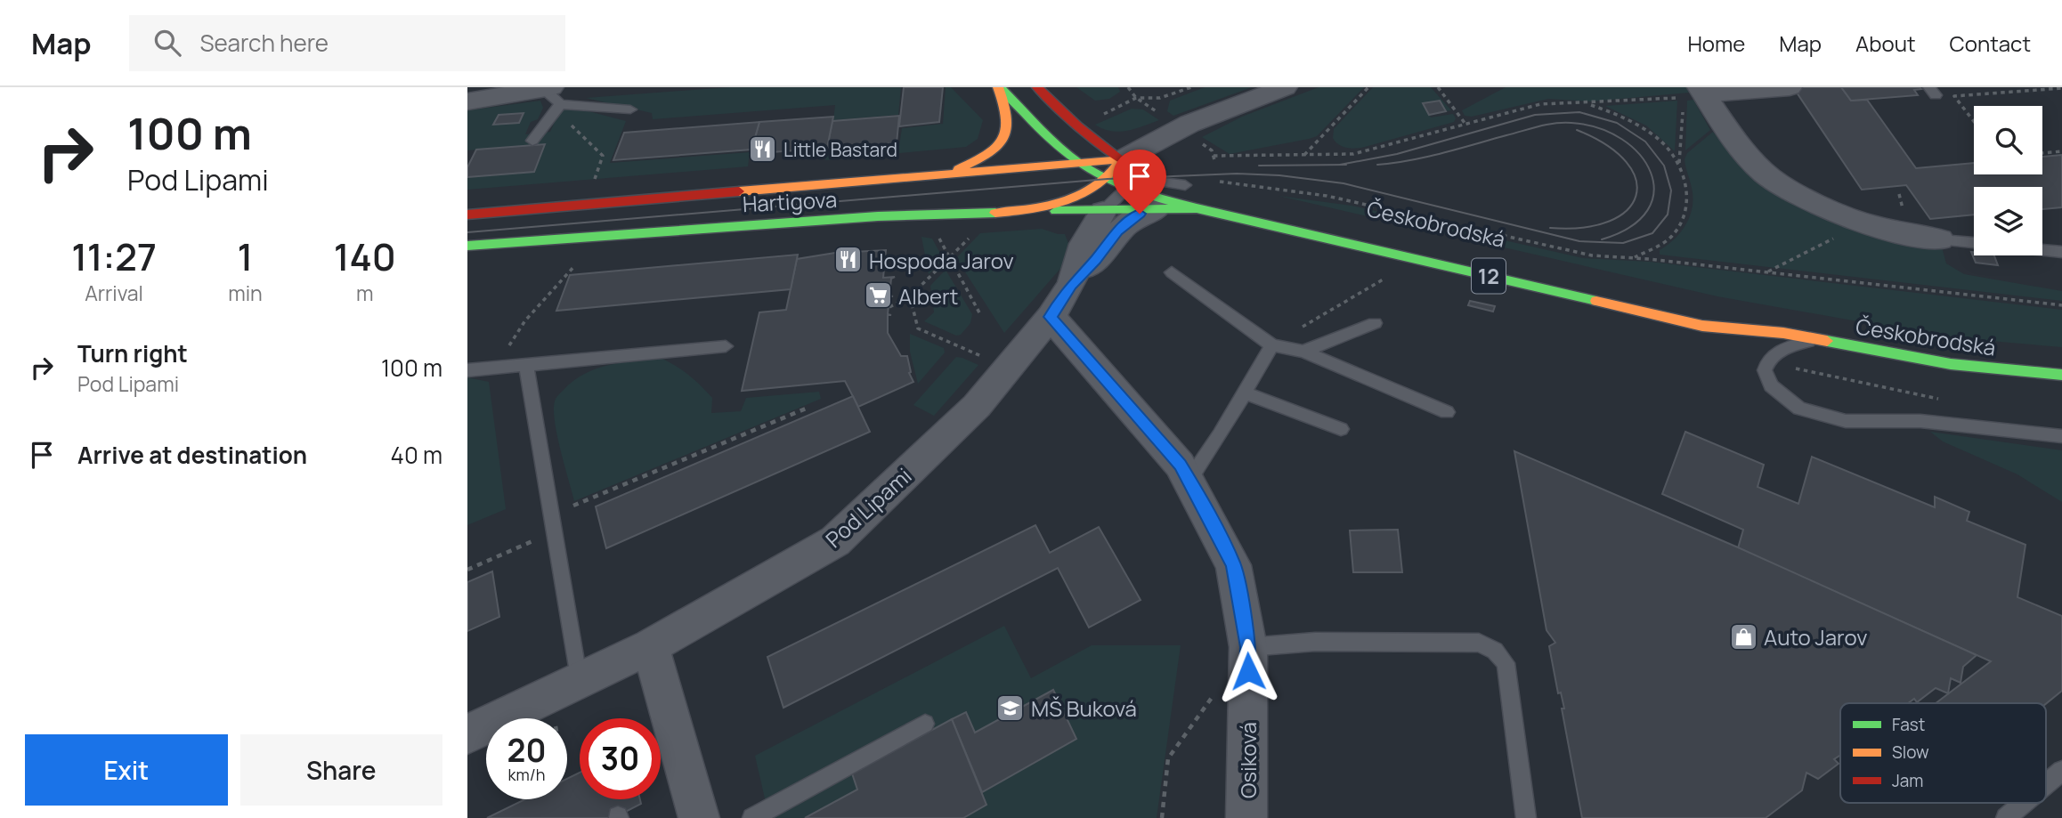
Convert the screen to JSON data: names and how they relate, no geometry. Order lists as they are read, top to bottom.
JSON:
{
  "streets": {
    "main road": ["Hartigova", "Českobrodská", "12"],
    "street": ["Pod Lipami", "Osiková"]
  },
  "crossings": [
    ["Hartigova", "Českobrodská"],
    ["Pod Lipami", "Osiková"]
  ],
  "places": {
    "restaurant": ["Little Bastard", "Hospoda Jarov"],
    "supermarket": ["Albert"],
    "shop": ["Auto Jarov"],
    "school or university": ["MŠ Buková"]
  },
  "legend": ["Fast", "Slow", "Jam"],
  "page": {
    "header": "Map",
    "search": "Search here",
    "nav": [
      "Home",
      "Map",
      "About",
      "Contact"
    ],
    "turn": ["100 m", "Pod Lipami"],
    "eta": [
      "11:27",
      "Arrival",
      "1",
      "min",
      "140",
      "m"
    ],
    "list": [
      {
        "name": "Turn right",
        "note": "Pod Lipami",
        "value": "100 m"
      },
      {
        "name": "Arrive at destination",
        "value": "40 m"
      }
    ],
    "speed": "20 km/h",
    "limit": "30",
    "buttons": ["Exit", "Share"]
  }
}
